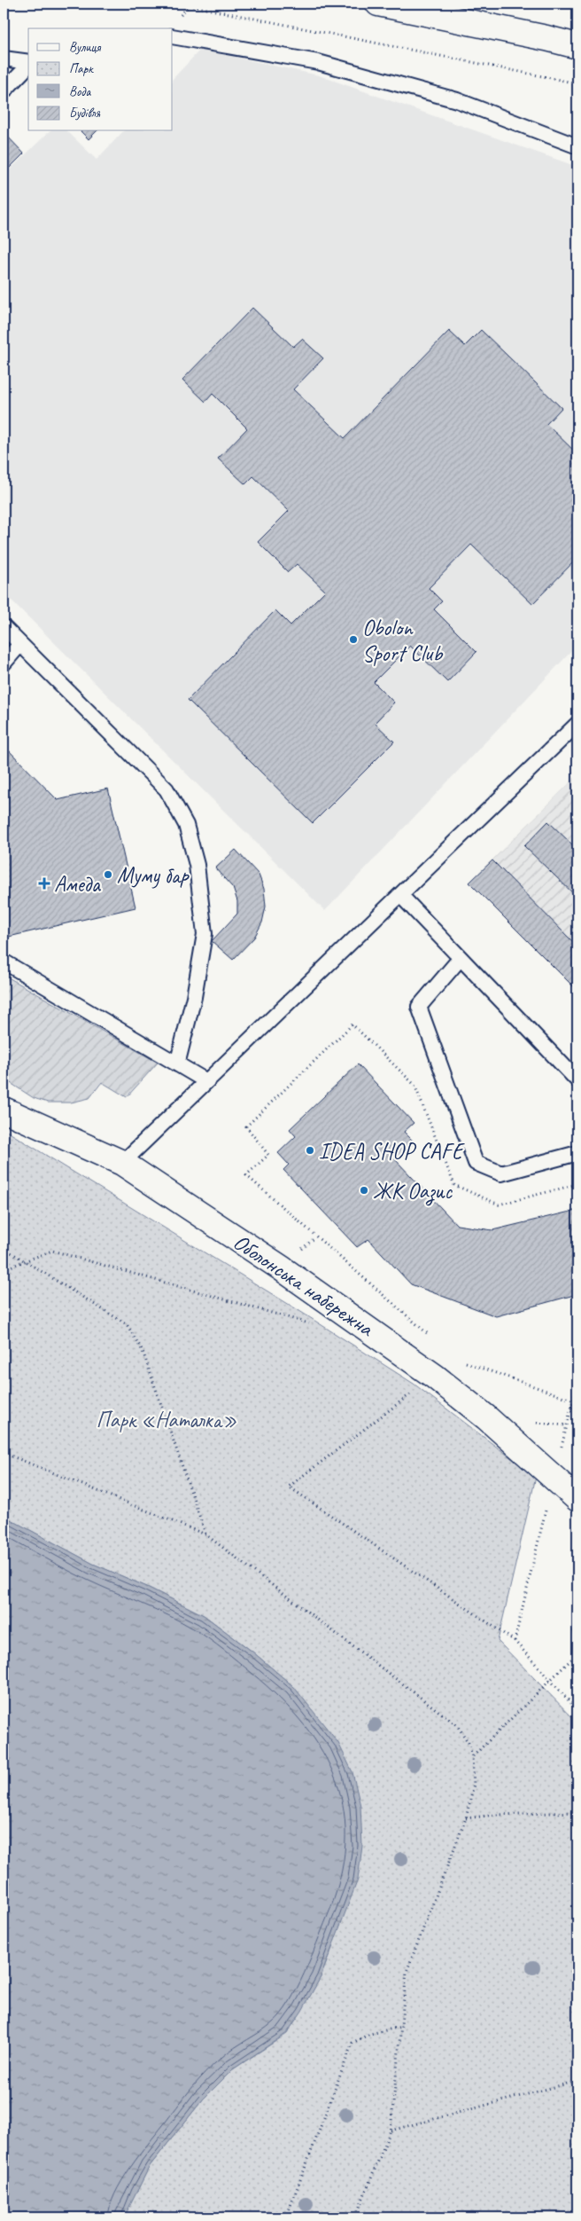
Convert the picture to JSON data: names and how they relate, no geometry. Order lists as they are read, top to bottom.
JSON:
{
  "streets": {
    "street": ["Оболонська набережна"]
  },
  "parks": ["Парк «Наталка»"],
  "places": {
    "other": [
      "Obolon Sport Club",
      "Муму бар",
      "IDEA SHOP CAFE",
      "ЖК Оазис"
    ],
    "health": ["Амеда"]
  },
  "legend": [
    "Вулиця",
    "Парк",
    "Вода",
    "Будівля"
  ]
}
